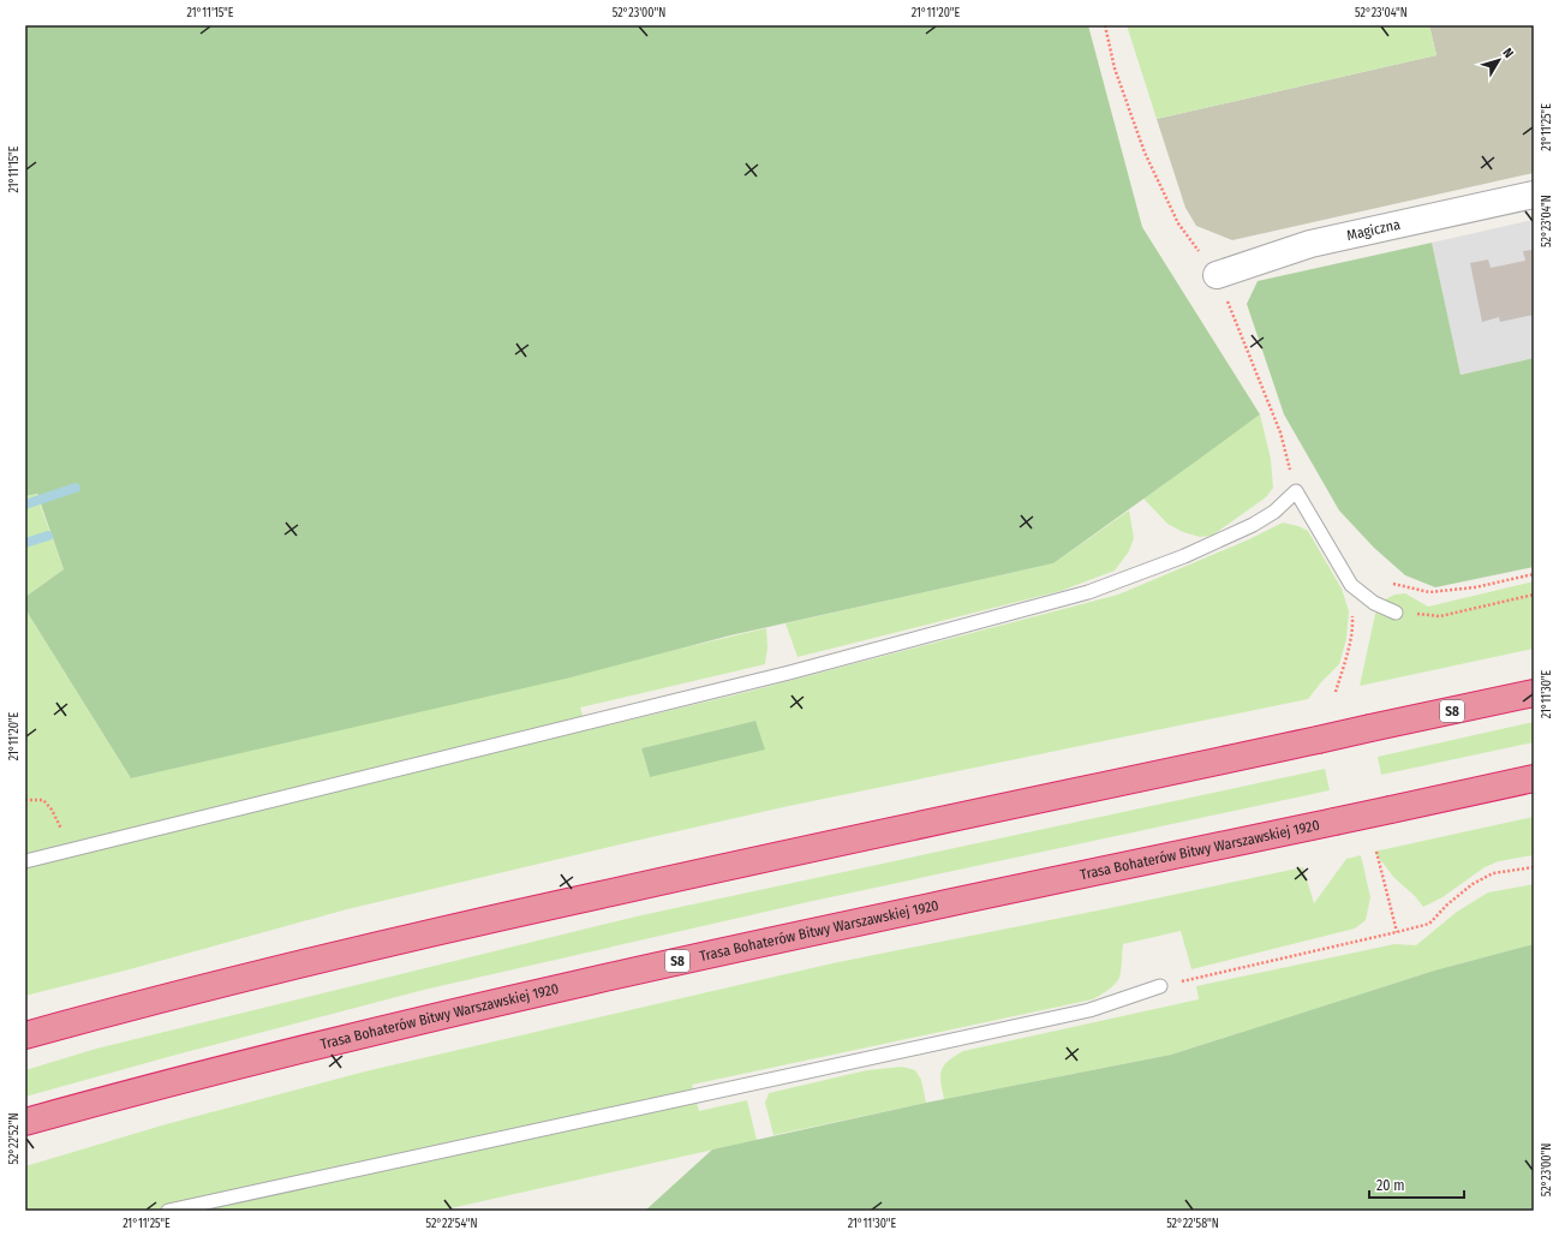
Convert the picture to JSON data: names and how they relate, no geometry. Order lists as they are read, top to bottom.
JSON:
{
  "streets": {
    "highway": ["S8", "Trasa Bohaterów Bitwy Warszawskiej 1920"],
    "street": ["Magiczna"]
  },
  "scale_bar": "20 m",
  "north": "top right",
  "coordinates": [
    "21°11'15\"E",
    "52°23'00\"N",
    "21°11'20\"E",
    "52°23'04\"N",
    "21°11'25\"E",
    "21°11'30\"E",
    "52°22'52\"N",
    "52°22'54\"N",
    "52°22'58\"N"
  ]
}
